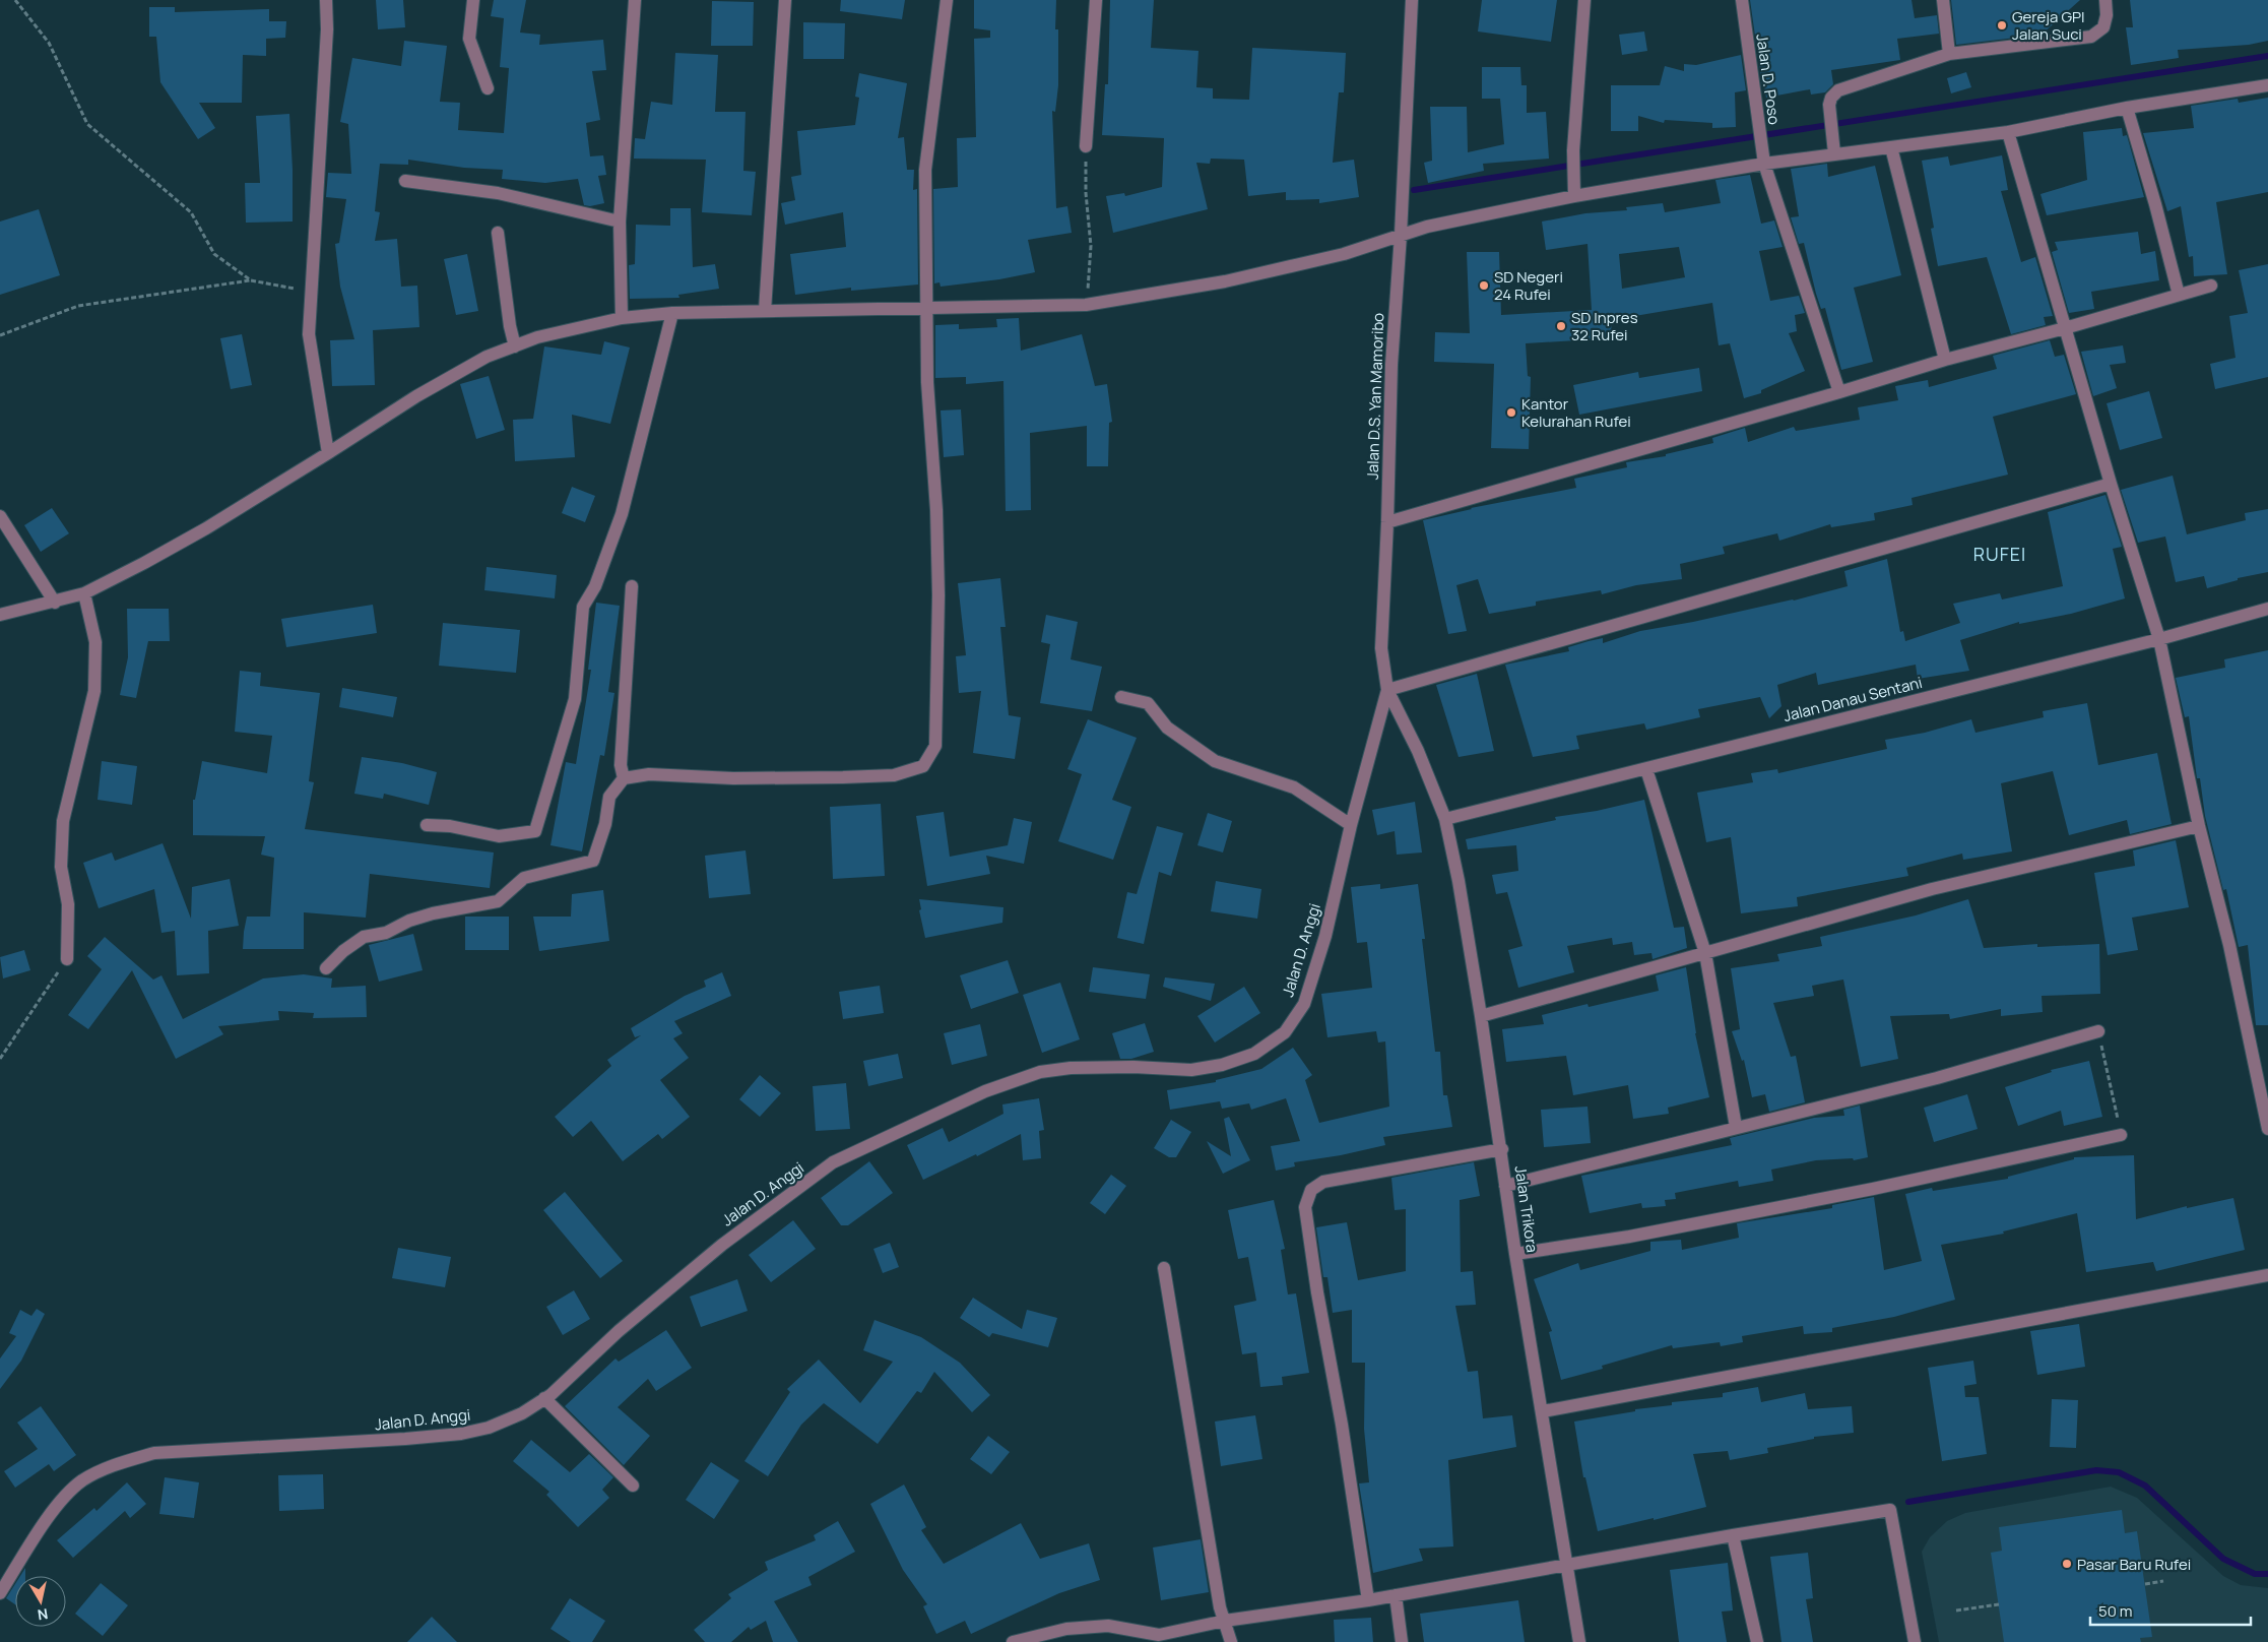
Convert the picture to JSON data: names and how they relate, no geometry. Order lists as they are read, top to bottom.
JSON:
{
  "streets": {
    "street": [
      "Jalan D. Poso",
      "Jalan D.S. Yan Mamoribo",
      "Jalan Danau Sentani",
      "Jalan D. Anggi",
      "Jalan Trikora"
    ]
  },
  "crossings": [
    ["Jalan D.S. Yan Mamoribo", "Jalan D. Anggi"],
    ["Jalan D.S. Yan Mamoribo", "Jalan Trikora"],
    ["Jalan Danau Sentani", "Jalan Trikora"]
  ],
  "districts": ["RUFEI"],
  "places": [
    "Gereja GPI Jalan Suci",
    "SD Negeri 24 Rufei",
    "SD Inpres 32 Rufei",
    "Kantor Kelurahan Rufei",
    "Pasar Baru Rufei"
  ],
  "scale_bar": "50 m",
  "north": "bottom"
}
